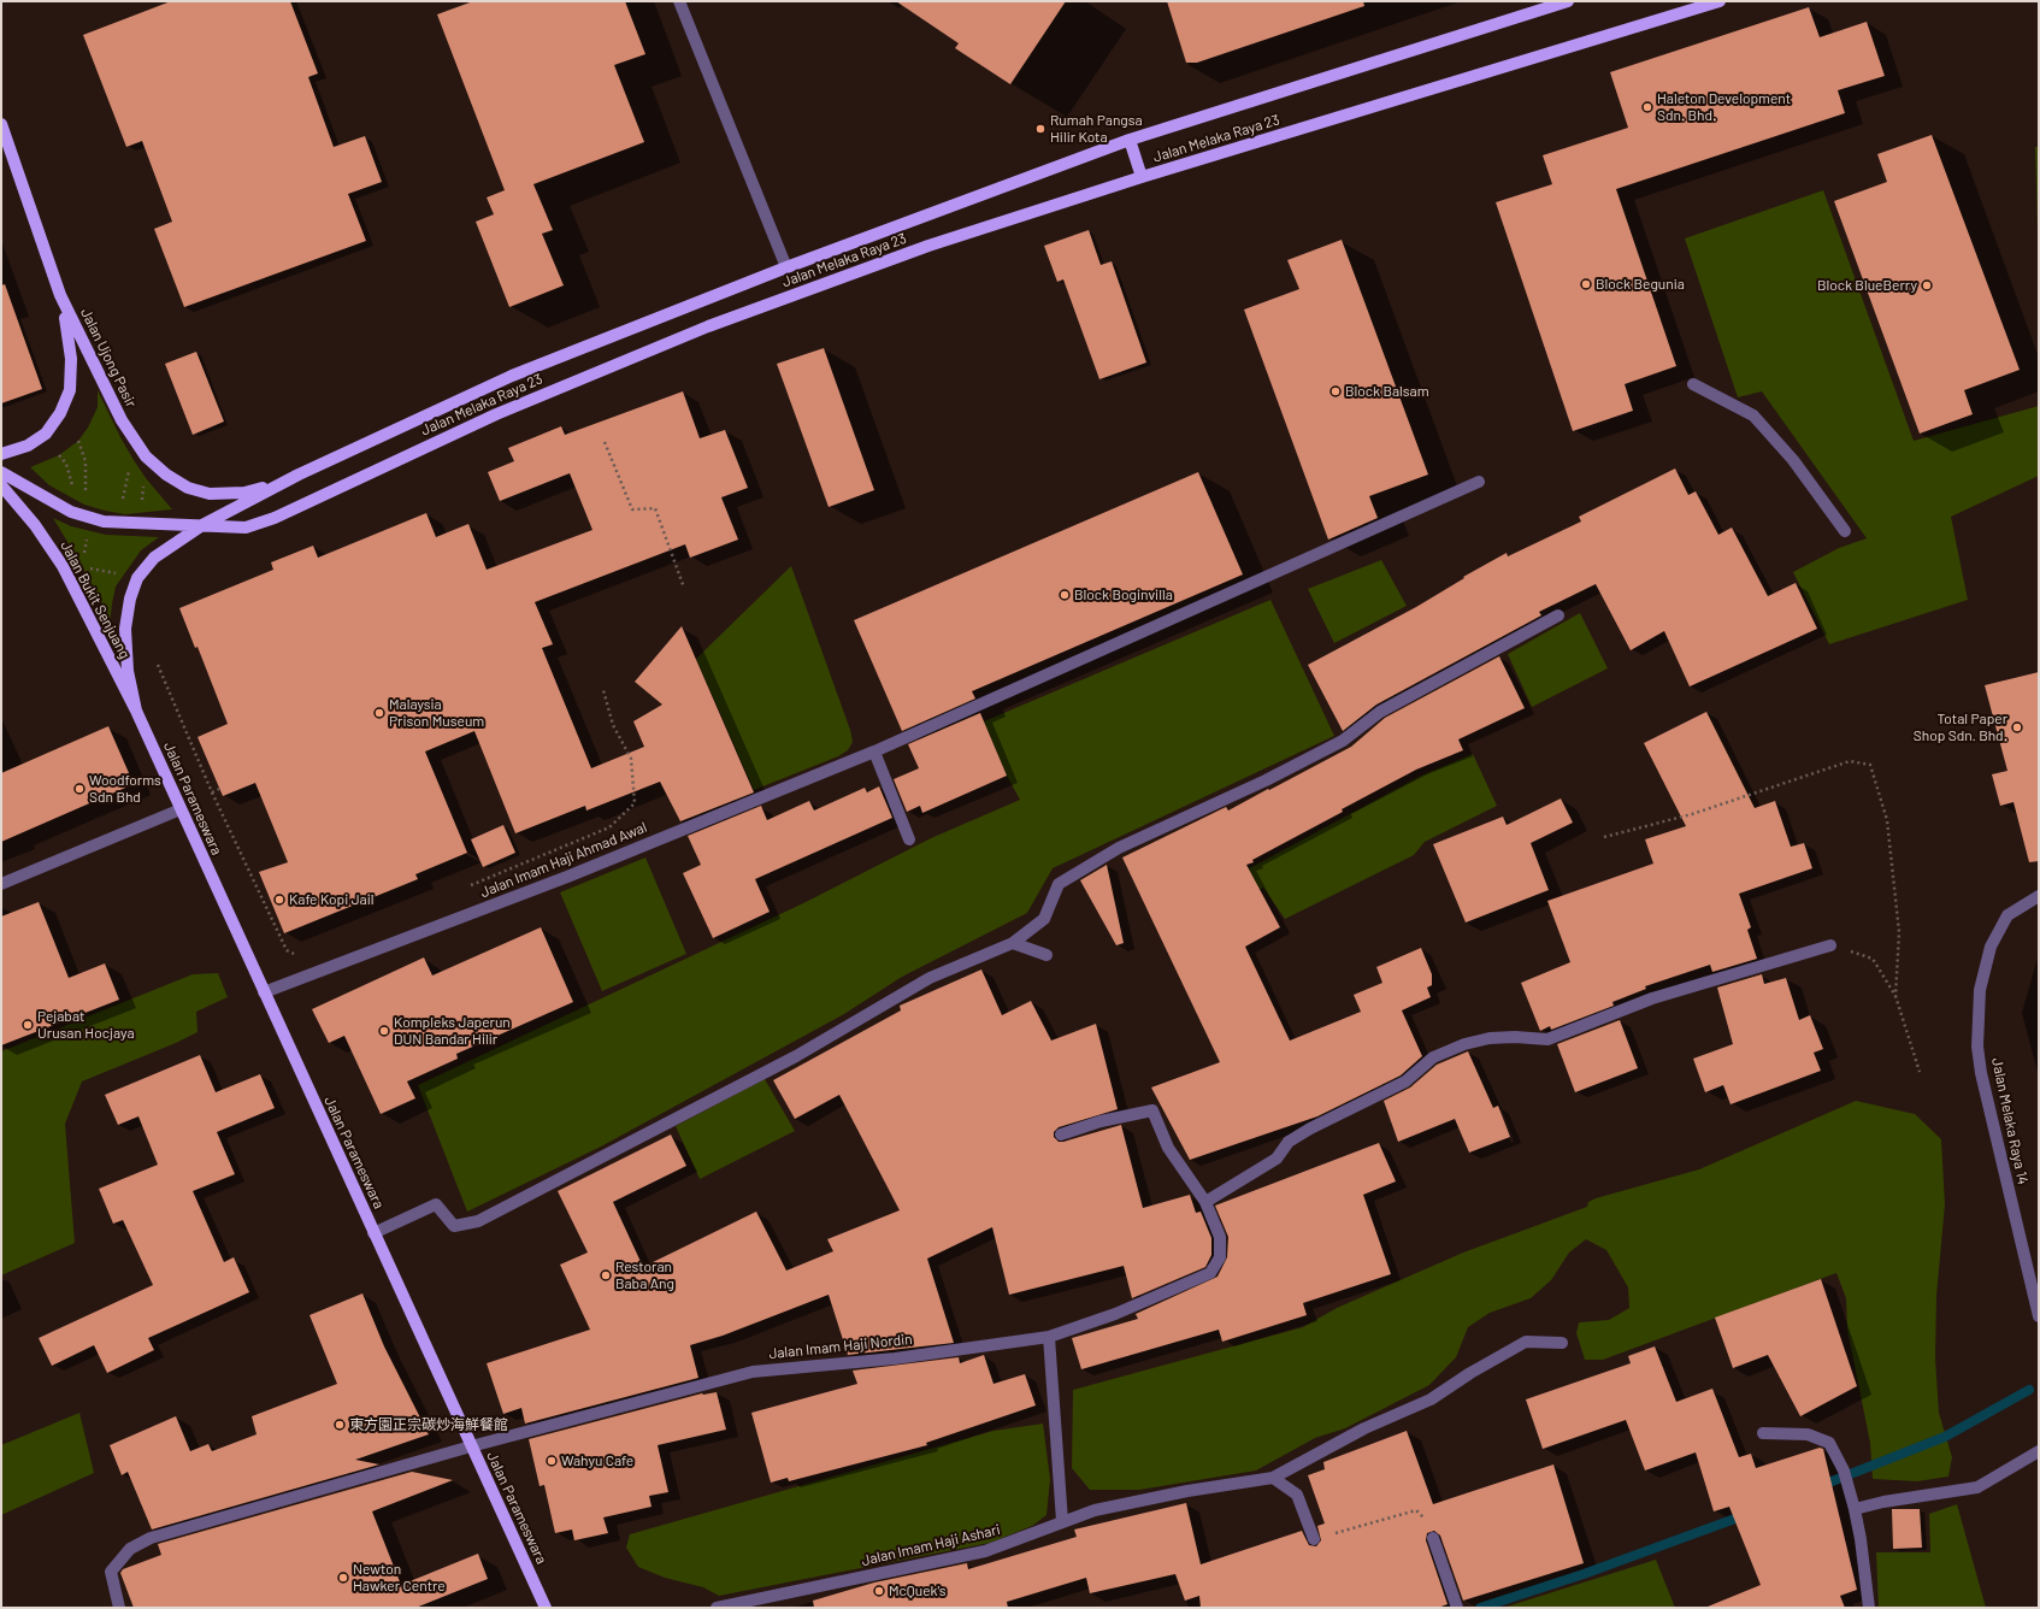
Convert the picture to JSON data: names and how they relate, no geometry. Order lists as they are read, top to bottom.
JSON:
{
  "streets": {
    "main road": [
      "Jalan Melaka Raya 23",
      "Jalan Ujong Pasir",
      "Jalan Bukit Senjuang",
      "Jalan Parameswara"
    ],
    "street": [
      "Jalan Imam Haji Ahmad Awal",
      "Jalan Melaka Raya 14",
      "Jalan Imam Haji Nordin",
      "Jalan Imam Haji Ashari"
    ]
  },
  "crossings": [
    ["Jalan Melaka Raya 23", "Jalan Ujong Pasir"],
    ["Jalan Bukit Senjuang", "Jalan Parameswara"],
    ["Jalan Parameswara", "Jalan Imam Haji Ahmad Awal"],
    ["Jalan Parameswara", "Jalan Imam Haji Nordin"]
  ],
  "places": [
    "Haleton Development Sdn. Bhd.",
    "Rumah Pangsa Hilir Kota",
    "Block Begunia",
    "Block BlueBerry",
    "Block Balsam",
    "Block Boginvilla",
    "Malaysia Prison Museum",
    "Total Paper Shop Sdn. Bhd.",
    "Woodforms Sdn Bhd",
    "Kafe Kopi Jail",
    "Pejabat Urusan Hocjaya",
    "Kompleks Japerun DUN Bandar Hilir",
    "Restoran Baba Ang",
    "東方園正宗碳炒海鮮餐館",
    "Wahyu Cafe",
    "Newton Hawker Centre",
    "McQuek's"
  ]
}
